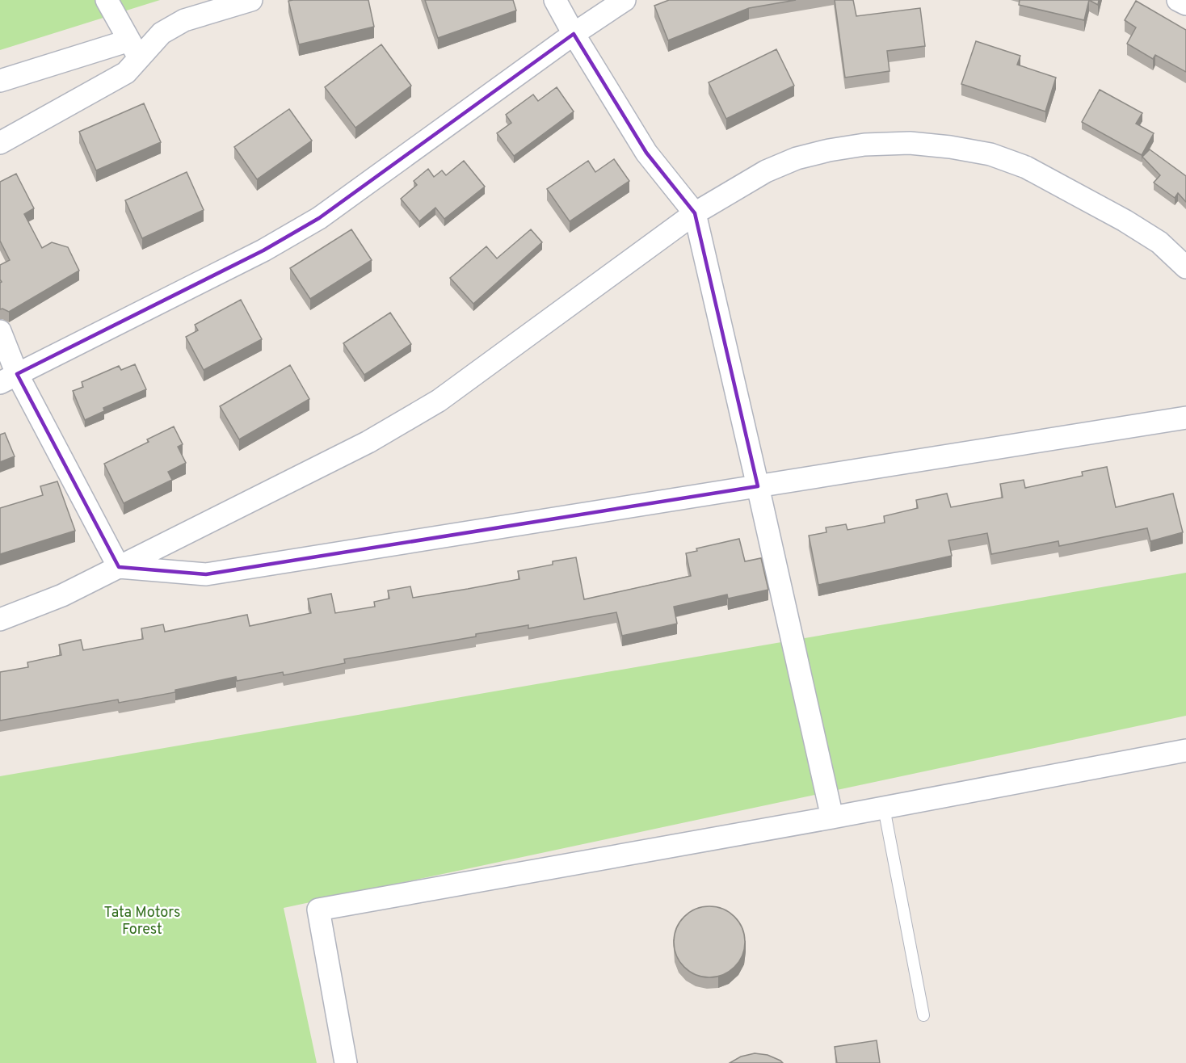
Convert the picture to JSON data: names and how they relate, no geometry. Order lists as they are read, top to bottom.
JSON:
{
  "parks": ["Tata Motors Forest"]
}
